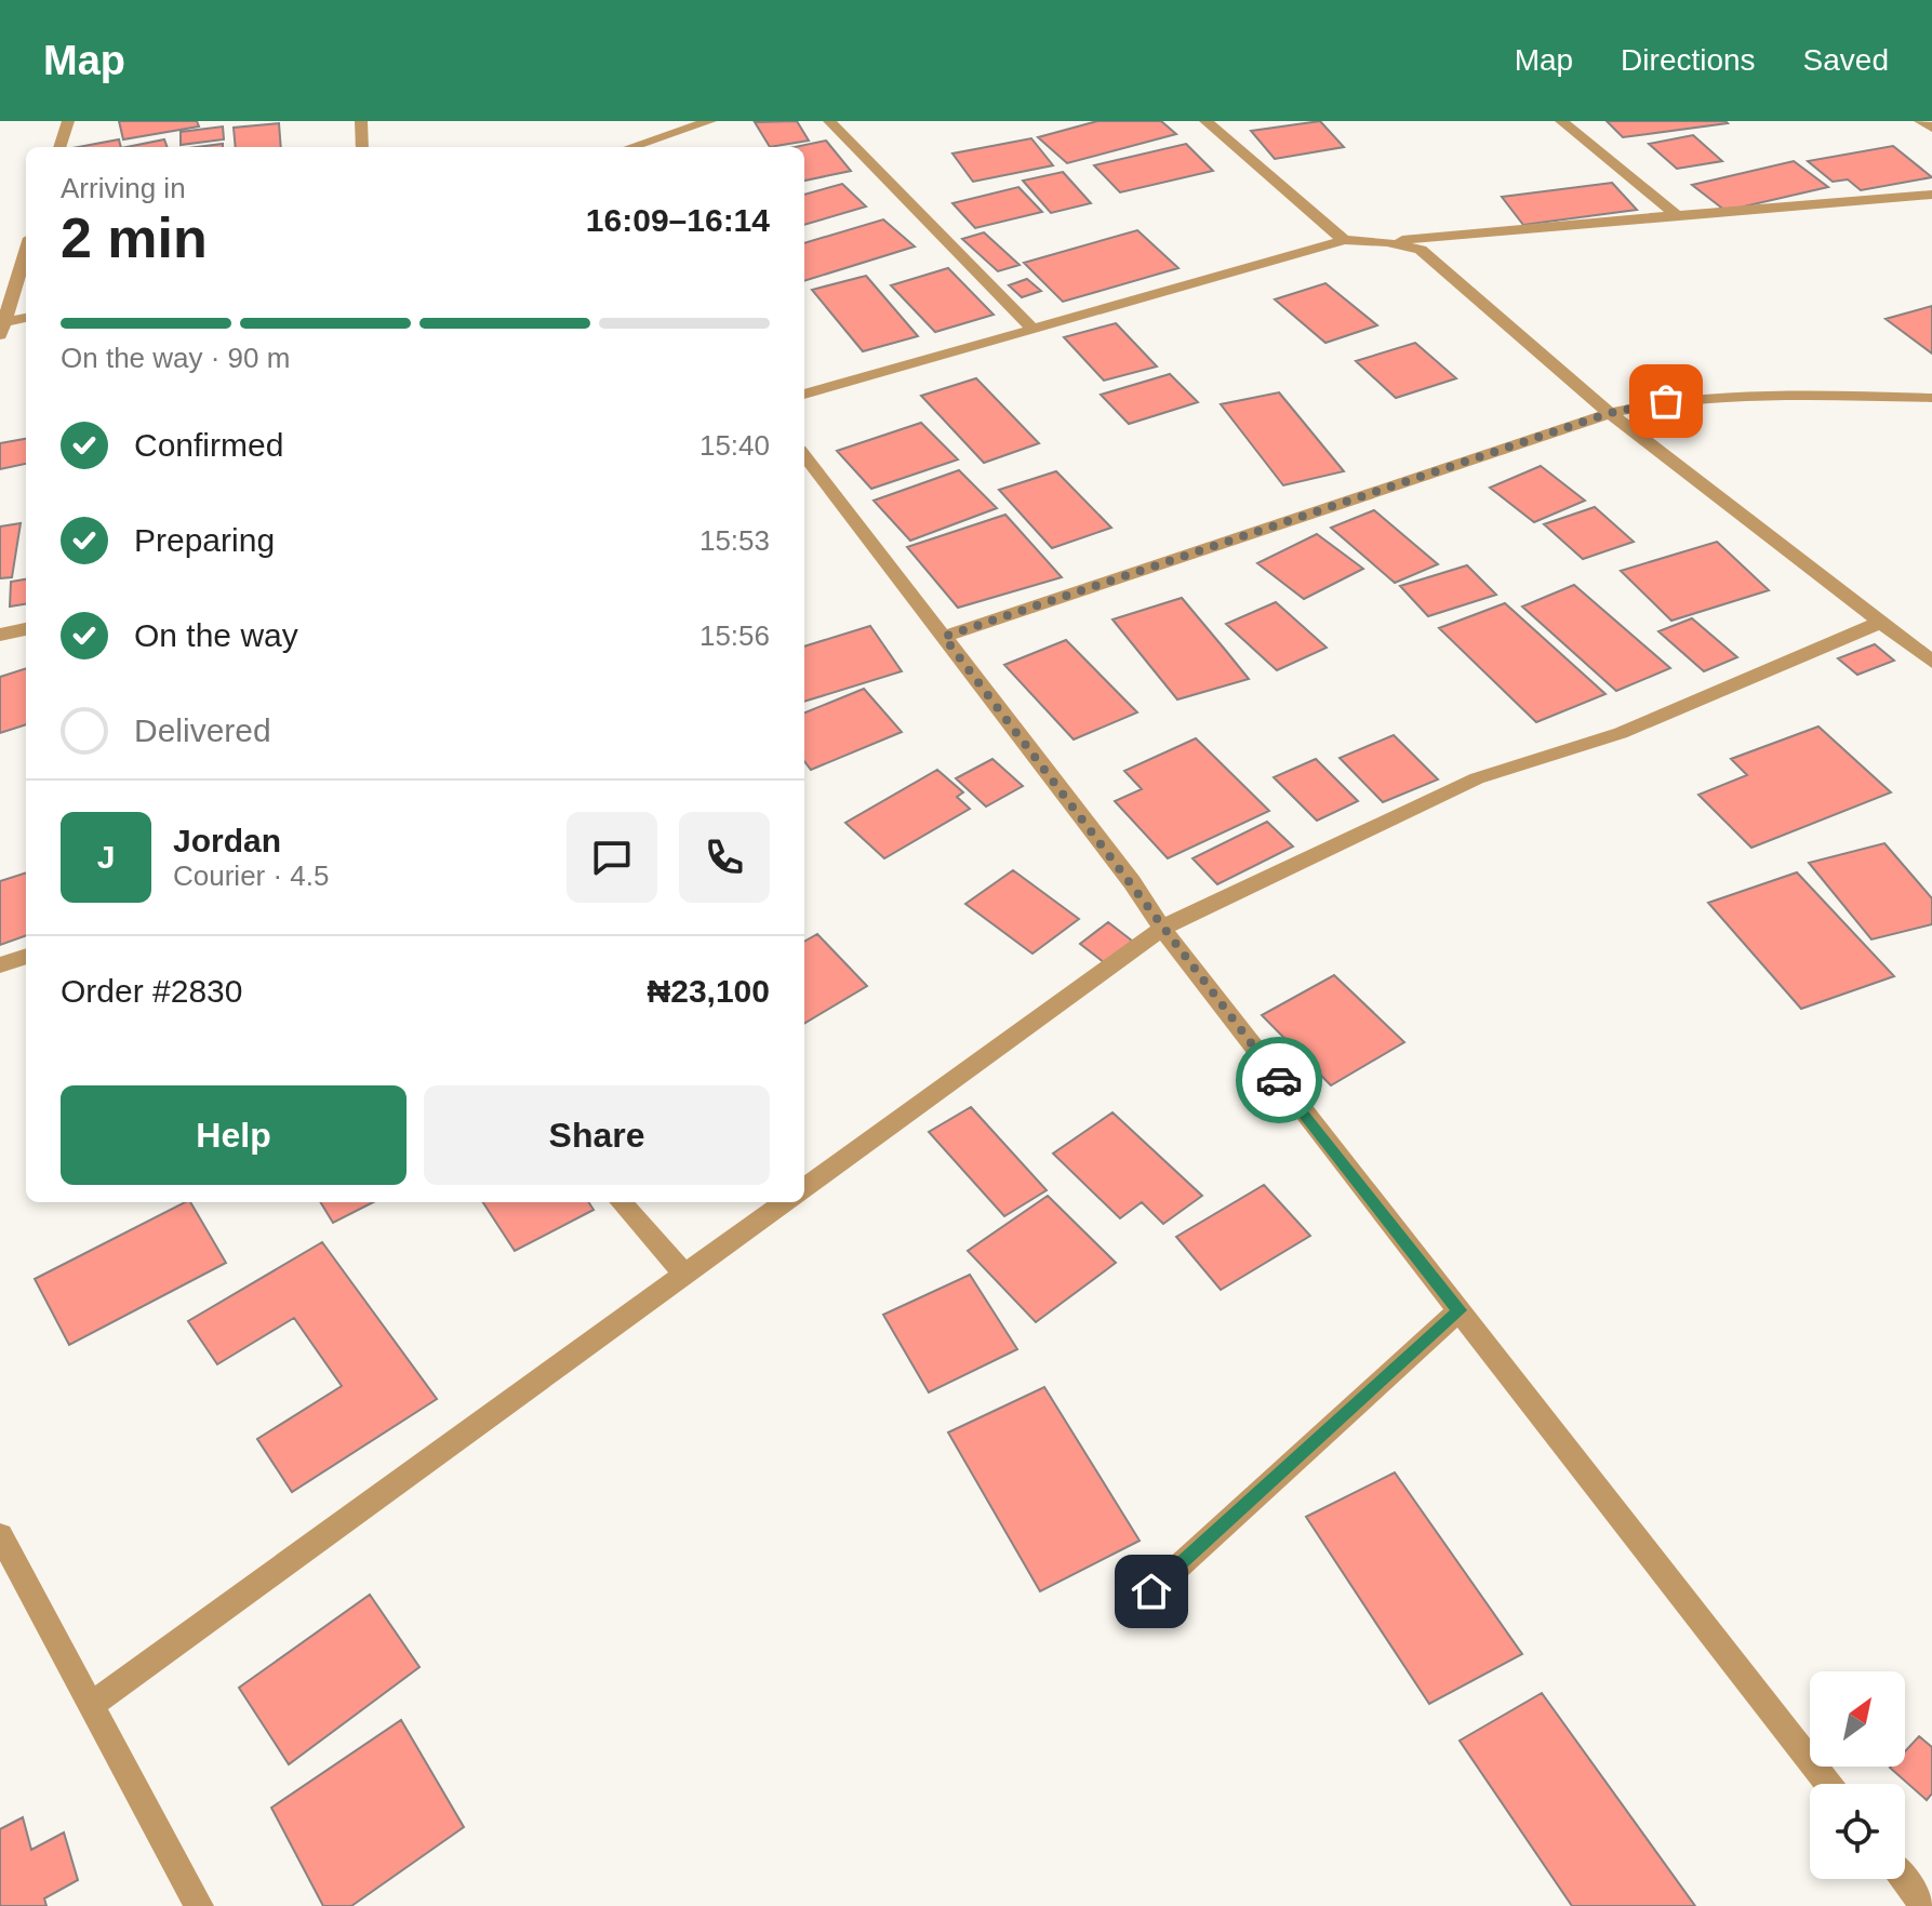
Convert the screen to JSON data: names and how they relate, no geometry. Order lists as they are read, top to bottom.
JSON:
{
  "north": "top right",
  "page": {
    "header": "Map",
    "nav": ["Map", "Directions", "Saved"],
    "heading": ["2 min", "Arriving in", "16:09–16:14"],
    "panel": [
      "Jordan",
      "Courier · 4.5",
      "Order #2830",
      "₦23,100"
    ],
    "bar": "On the way · 90 m",
    "list": [
      ["Confirmed", "15:40"],
      ["Preparing", "15:53"],
      ["On the way", "15:56"],
      "Delivered"
    ],
    "round": "J",
    "buttons": ["Help", "Share"]
  }
}
